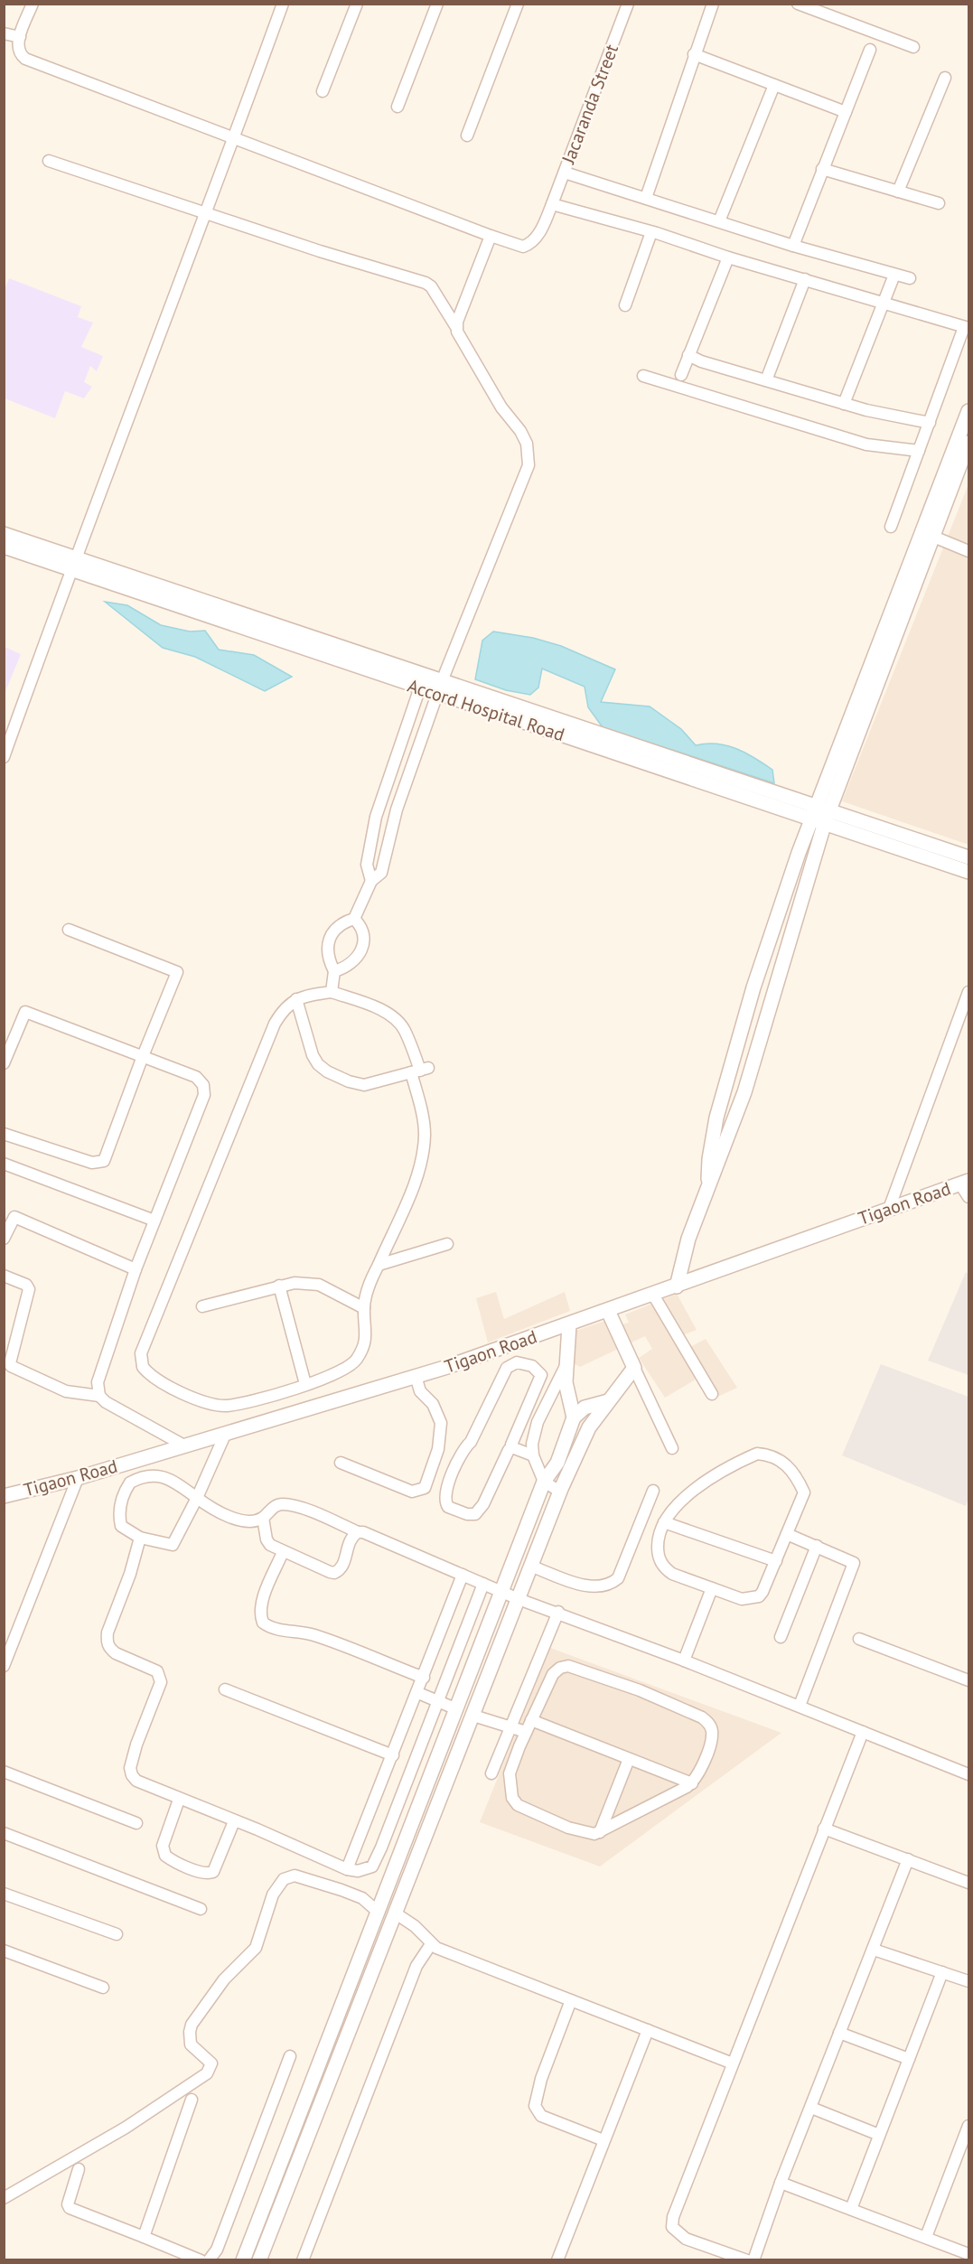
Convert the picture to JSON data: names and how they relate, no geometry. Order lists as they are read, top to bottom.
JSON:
{
  "streets": {
    "street": ["Jacaranda Street", "Accord Hospital Road", "Tigaon Road"]
  }
}
